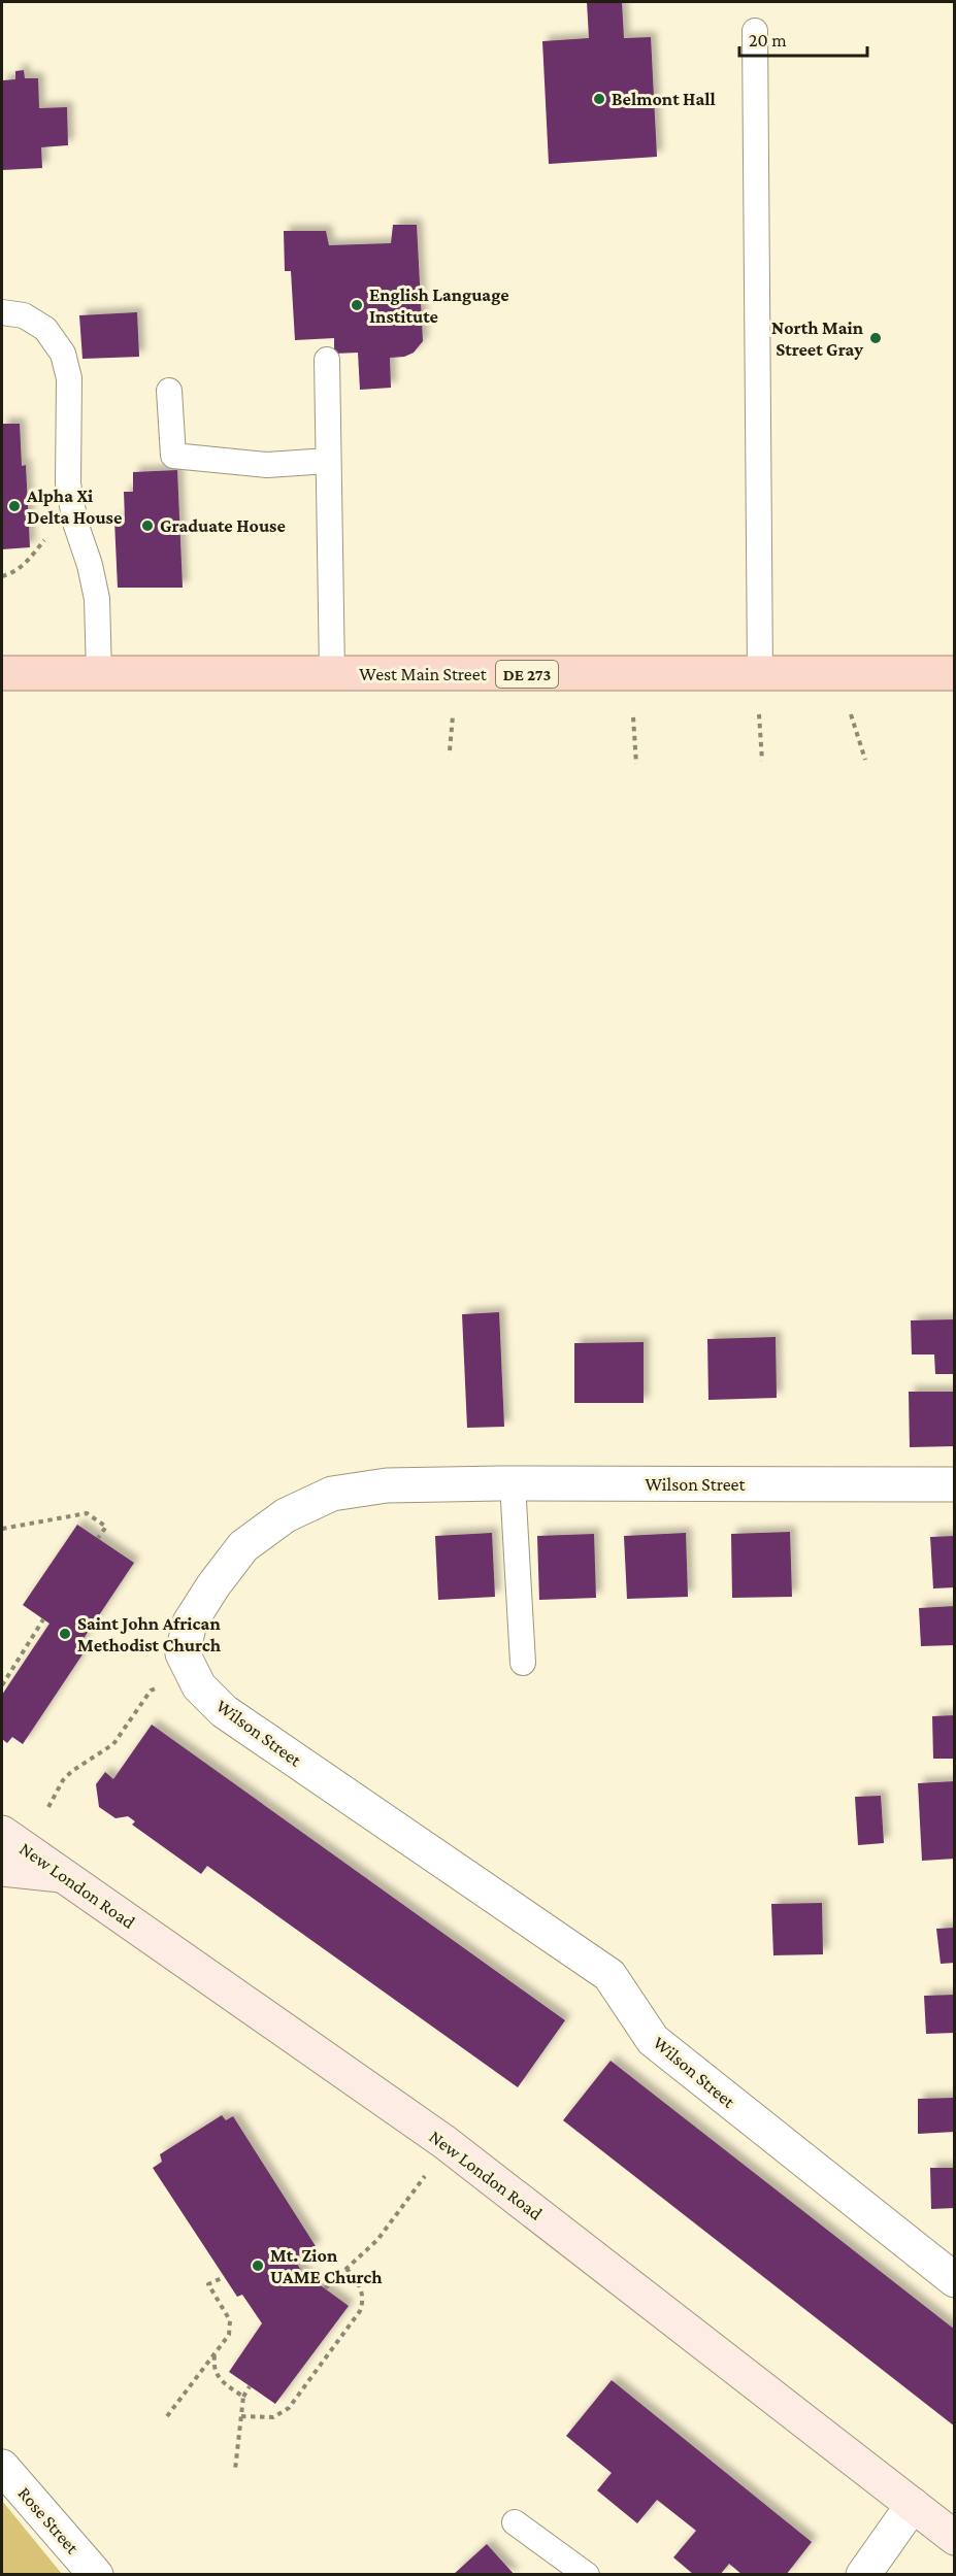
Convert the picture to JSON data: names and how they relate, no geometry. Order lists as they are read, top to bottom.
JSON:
{
  "streets": {
    "main road": ["West Main Street", "DE 273", "New London Road"],
    "street": ["Wilson Street", "Rose Street"]
  },
  "places": [
    "Belmont Hall",
    "English Language Institute",
    "North Main Street Gray",
    "Alpha Xi Delta House",
    "Graduate House",
    "Saint John African Methodist Church",
    "Mt. Zion UAME Church"
  ],
  "scale_bar": "20 m"
}
